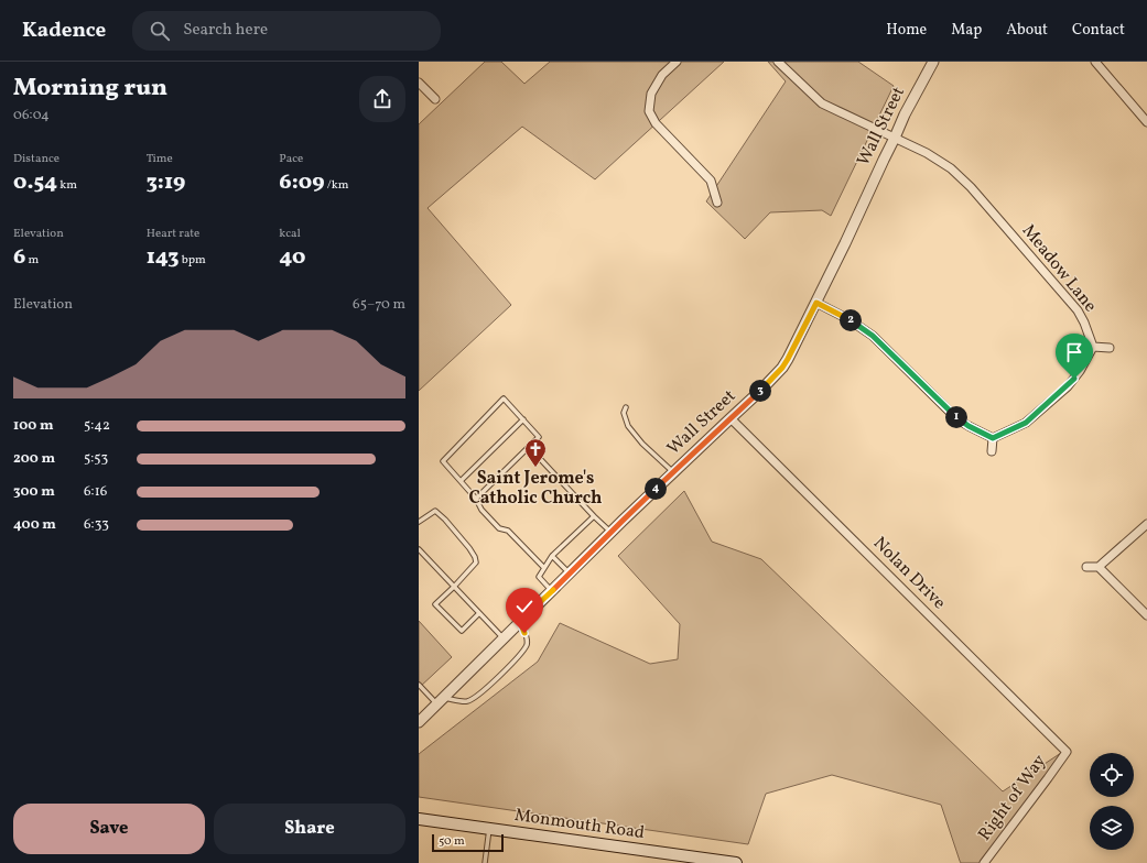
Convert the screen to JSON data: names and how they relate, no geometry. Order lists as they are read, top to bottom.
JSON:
{
  "streets": {
    "main road": ["Monmouth Road"],
    "street": [
      "Wall Street",
      "Meadow Lane",
      "Nolan Drive",
      "Right of Way"
    ]
  },
  "crossings": [
    ["Wall Street", "Meadow Lane"],
    ["Wall Street", "Nolan Drive"],
    ["Nolan Drive", "Right of Way"]
  ],
  "places": {
    "church": ["Saint Jerome's Catholic Church"]
  },
  "scale_bar": "50 m",
  "page": {
    "header": "Kadence",
    "search": "Search here",
    "nav": [
      "Home",
      "Map",
      "About",
      "Contact"
    ],
    "heading": ["Morning run", "06:04"],
    "stats": [
      ["Distance", "0.54 km"],
      ["Time", "3:19"],
      ["Pace", "6:09 /km"],
      ["Elevation", "6 m"],
      ["Heart rate", "143 bpm"],
      ["kcal", "40"]
    ],
    "chart": ["Elevation", "65–70 m"],
    "pins": [
      "2",
      "3",
      "1",
      "4"
    ],
    "list": [
      {
        "name": "100 m",
        "note": "5:42"
      },
      {
        "name": "200 m",
        "note": "5:53"
      },
      {
        "name": "300 m",
        "note": "6:16"
      },
      {
        "name": "400 m",
        "note": "6:33"
      }
    ],
    "buttons": ["Save", "Share"],
    "scale": "50 m"
  }
}
